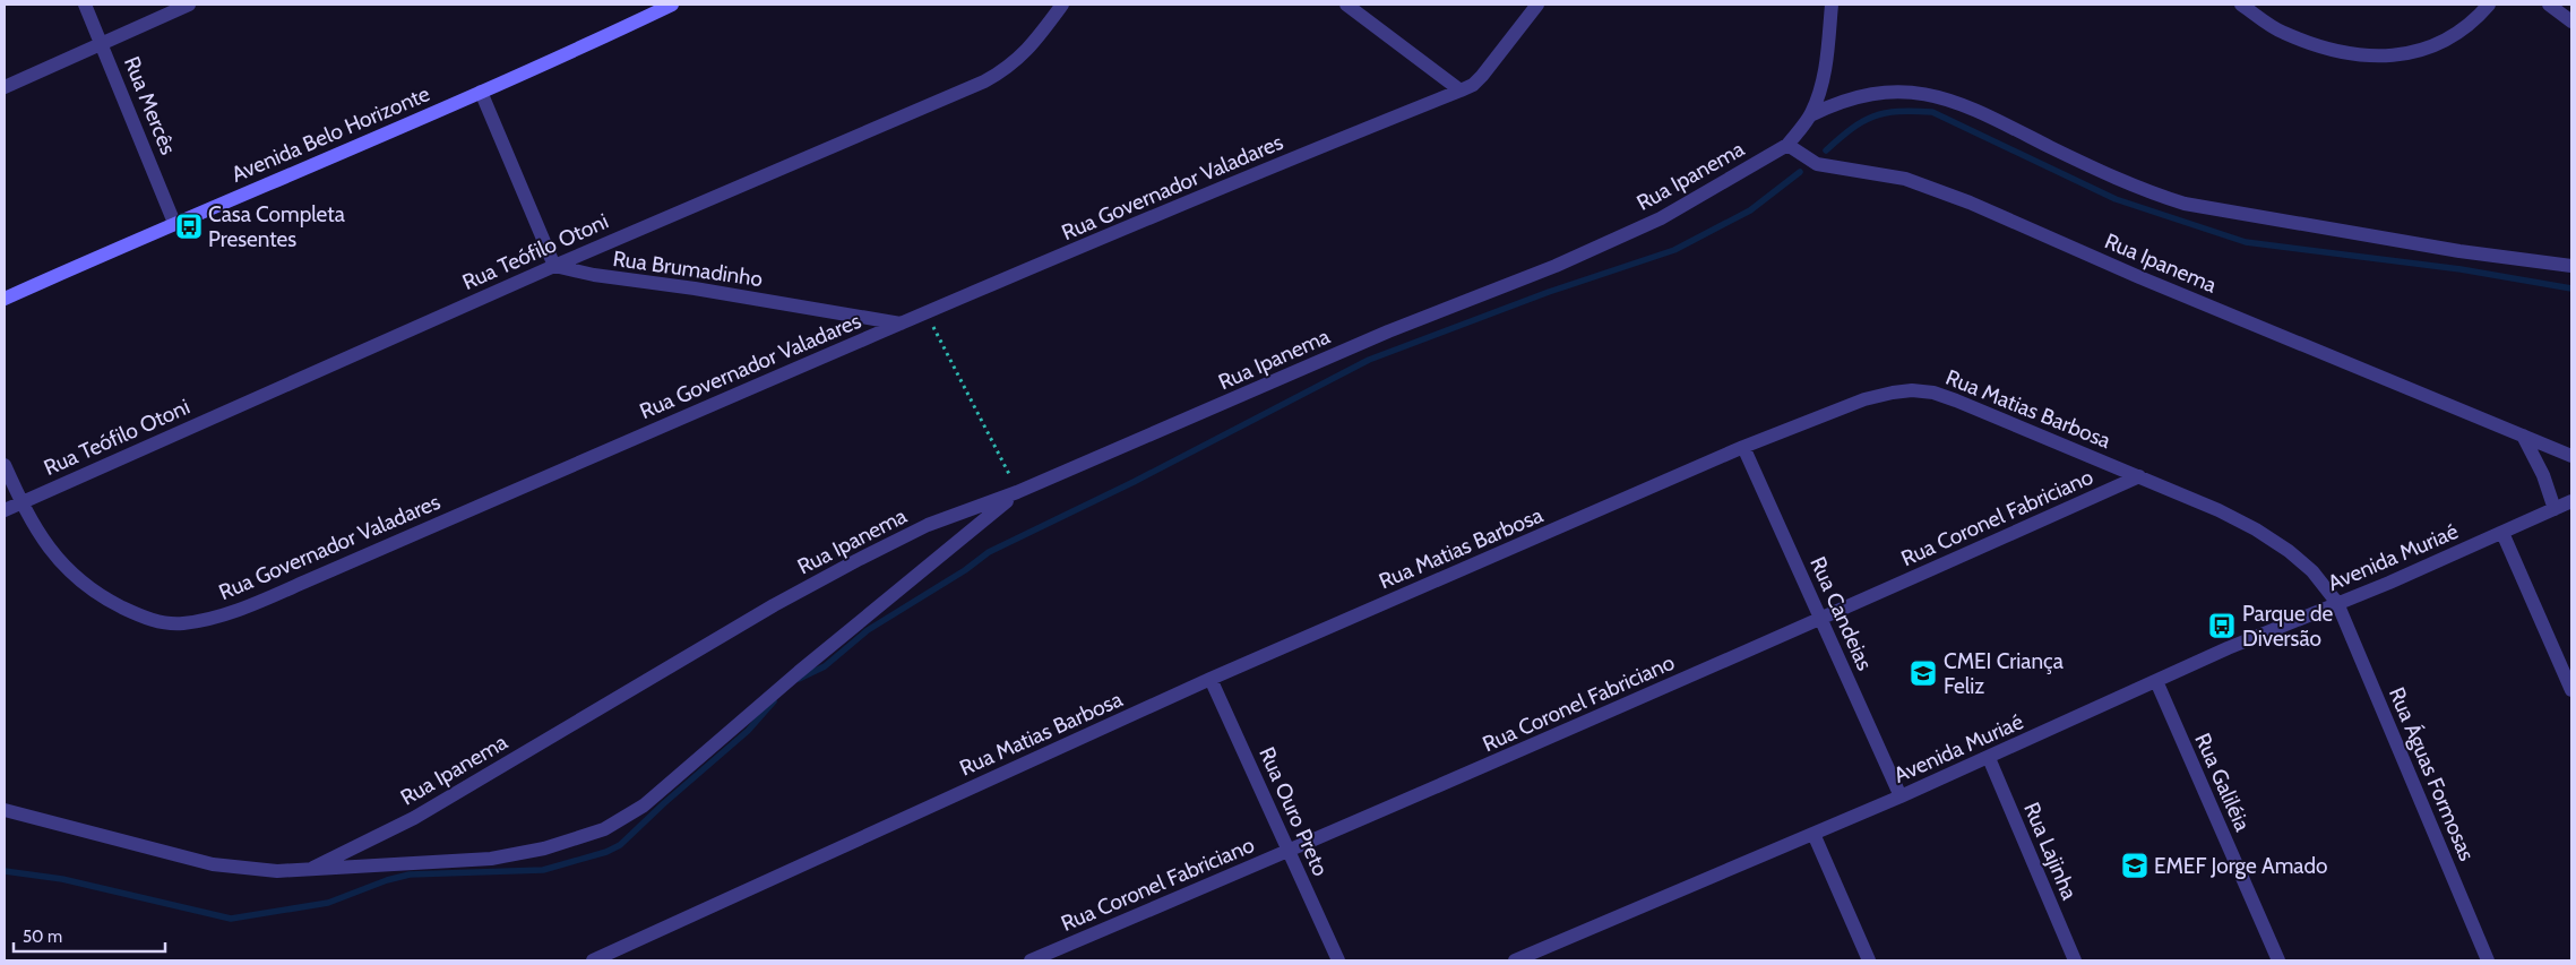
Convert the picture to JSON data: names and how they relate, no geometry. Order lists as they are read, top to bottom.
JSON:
{
  "streets": {
    "street": [
      "Rua Mercês",
      "Avenida Belo Horizonte",
      "Rua Ipanema",
      "Rua Governador Valadares",
      "Rua Teófilo Otoni",
      "Rua Brumadinho",
      "Rua Matias Barbosa",
      "Rua Coronel Fabriciano",
      "Avenida Muriaé",
      "Rua Candeias",
      "Rua Águas Formosas",
      "Rua Galiléia",
      "Rua Ouro Preto",
      "Rua Lajinha"
    ]
  },
  "crossings": [
    ["Rua Mercês", "Avenida Belo Horizonte"],
    ["Rua Governador Valadares", "Rua Teófilo Otoni"],
    ["Rua Governador Valadares", "Rua Brumadinho"],
    ["Rua Teófilo Otoni", "Rua Brumadinho"],
    ["Rua Matias Barbosa", "Rua Coronel Fabriciano"],
    ["Rua Matias Barbosa", "Avenida Muriaé"],
    ["Rua Matias Barbosa", "Rua Candeias"],
    ["Rua Matias Barbosa", "Rua Águas Formosas"],
    ["Rua Matias Barbosa", "Rua Ouro Preto"],
    ["Rua Coronel Fabriciano", "Rua Candeias"],
    ["Rua Coronel Fabriciano", "Rua Ouro Preto"],
    ["Avenida Muriaé", "Rua Candeias"],
    ["Avenida Muriaé", "Rua Águas Formosas"],
    ["Avenida Muriaé", "Rua Galiléia"],
    ["Avenida Muriaé", "Rua Lajinha"]
  ],
  "places": {
    "bus stop": ["Casa Completa Presentes", "Parque de Diversão"],
    "school or university": ["CMEI Criança Feliz", "EMEF Jorge Amado"]
  },
  "scale_bar": "50 m"
}
